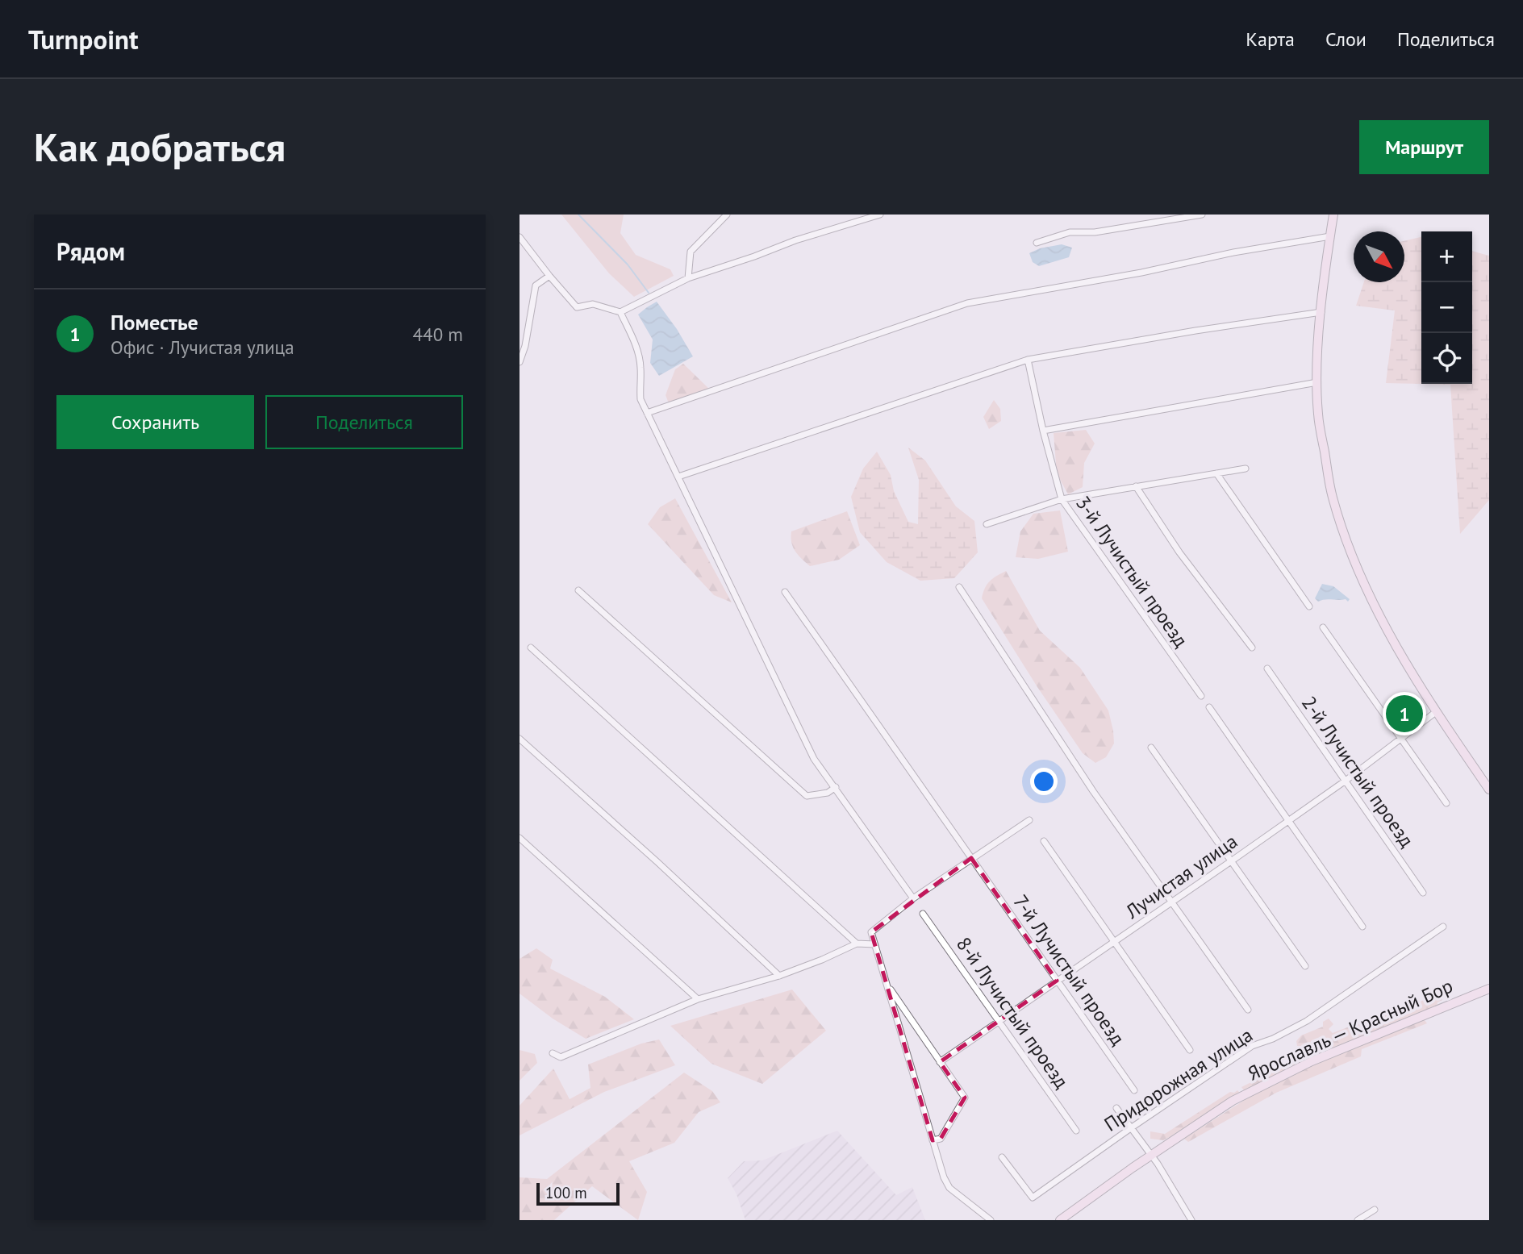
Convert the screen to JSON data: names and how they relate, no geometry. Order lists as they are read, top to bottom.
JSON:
{
  "streets": {
    "street": [
      "3-й Лучистый проезд",
      "2-й Лучистый проезд",
      "Лучистая улица",
      "7-й Лучистый проезд",
      "8-й Лучистый проезд",
      "Ярославль — Красный Бор",
      "Придорожная улица"
    ]
  },
  "crossings": [
    ["2-й Лучистый проезд", "Лучистая улица"],
    ["Лучистая улица", "7-й Лучистый проезд"],
    ["Лучистая улица", "8-й Лучистый проезд"]
  ],
  "scale_bar": "100 m",
  "north": "bottom right",
  "page": {
    "header": "Turnpoint",
    "nav": ["Карта", "Слои", "Поделиться"],
    "buttons": [
      "Маршрут",
      ["Сохранить", "Поделиться"]
    ],
    "title": "Как добраться",
    "heading": "Рядом",
    "map_buttons": ["+", "−"],
    "list": [
      {
        "mark": "1",
        "name": "Поместье",
        "note": "Офис · Лучистая улица",
        "value": "440 m"
      }
    ],
    "pins": "1",
    "scale": "100 m"
  }
}
